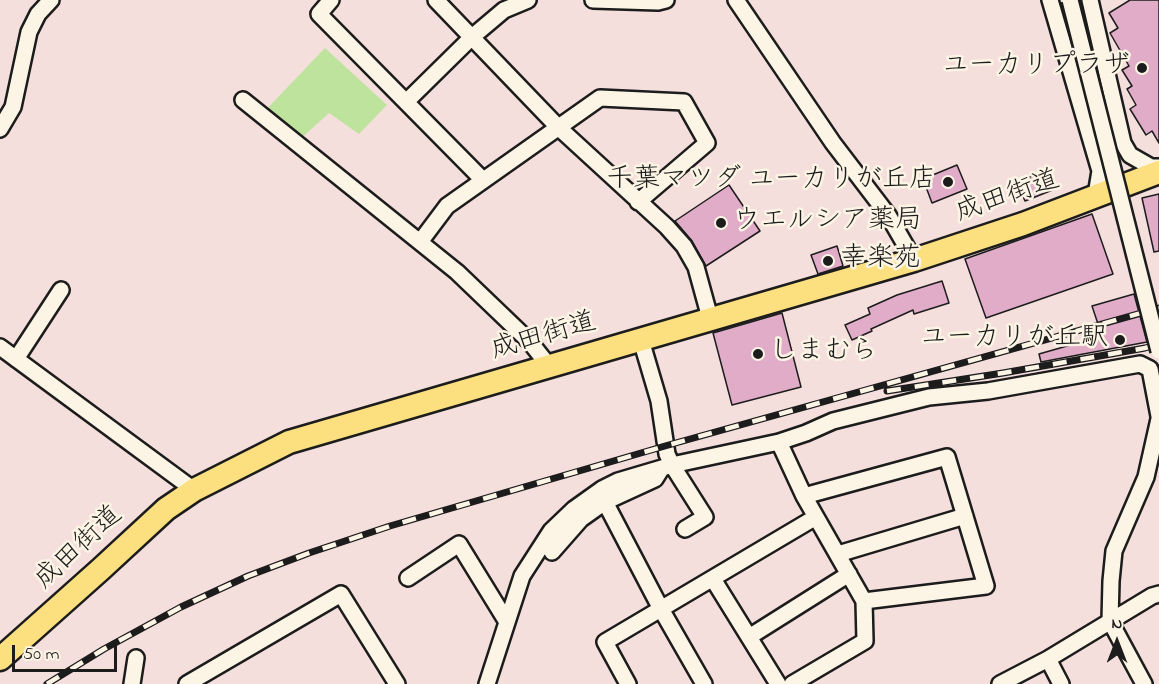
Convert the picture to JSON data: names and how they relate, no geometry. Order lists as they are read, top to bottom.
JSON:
{
  "streets": {
    "highway": ["成田街道"]
  },
  "places": [
    "ユーカリプラザ",
    "千葉マツダ ユーカリが丘店",
    "ウエルシア薬局",
    "幸楽苑",
    "ユーカリが丘駅",
    "しまむら"
  ],
  "scale_bar": "50 m",
  "north": "top"
}
